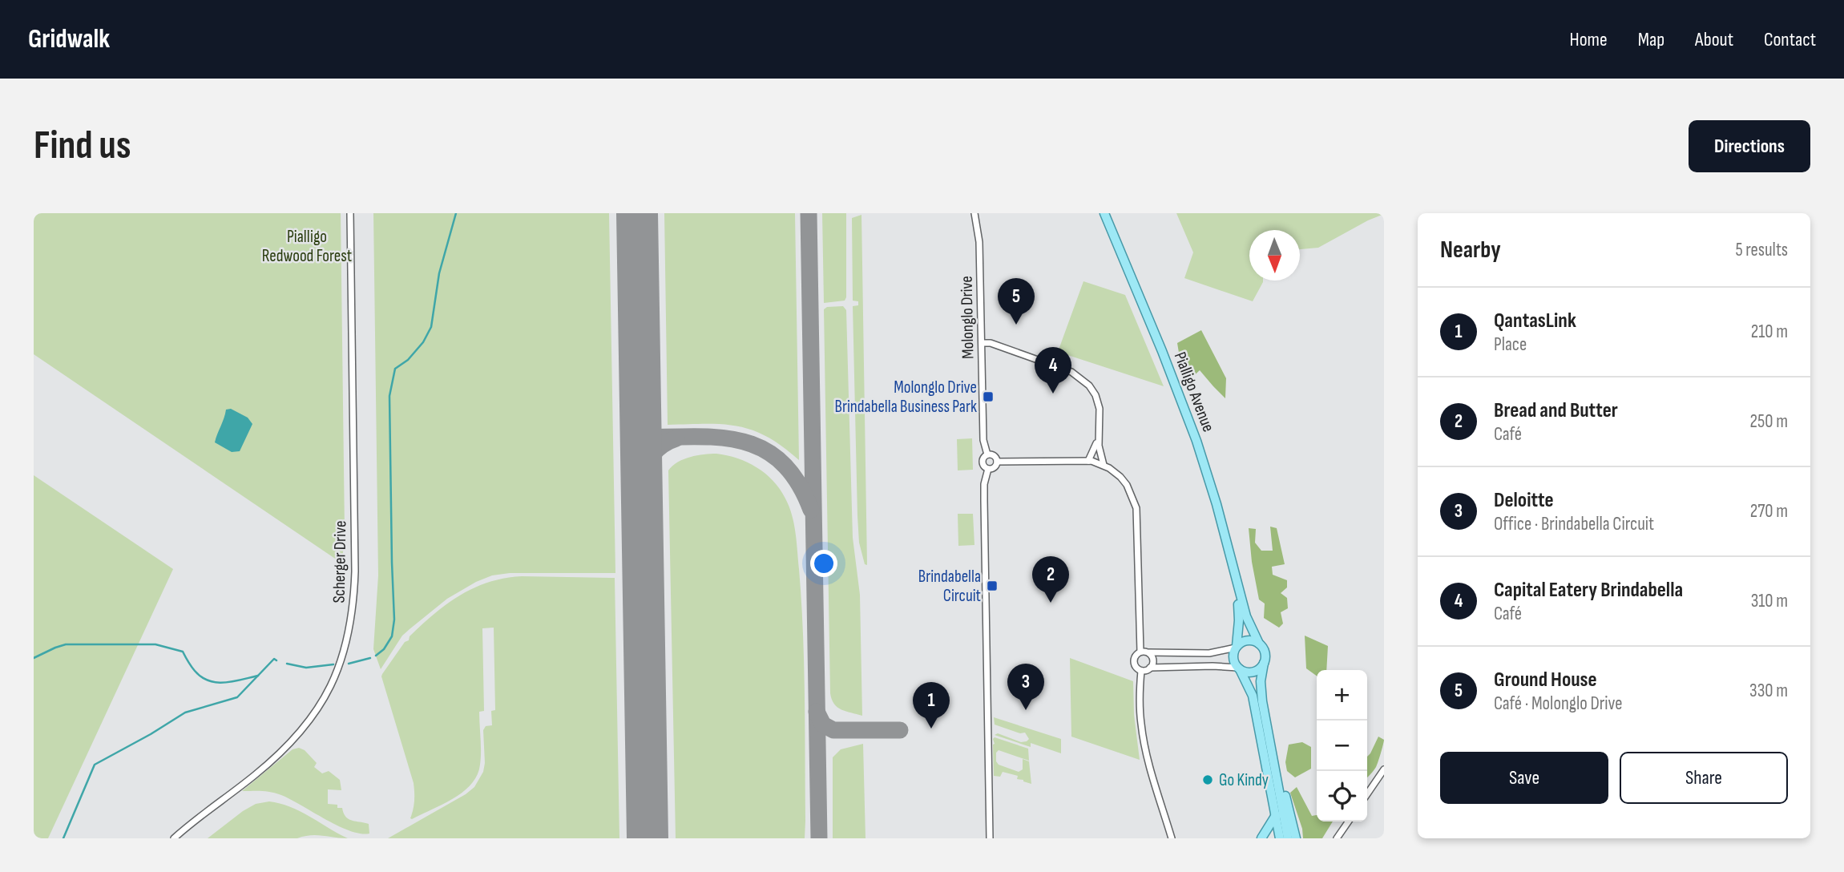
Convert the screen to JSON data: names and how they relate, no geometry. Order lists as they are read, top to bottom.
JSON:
{
  "streets": {
    "main road": ["Pialligo Avenue"],
    "street": ["Molonglo Drive", "Scherger Drive"]
  },
  "parks": ["Pialligo Redwood Forest"],
  "places": {
    "transit": ["Molonglo Drive Brindabella Business Park", "Brindabella Circuit"],
    "other": ["Go Kindy"]
  },
  "north": "bottom",
  "page": {
    "header": "Gridwalk",
    "nav": [
      "Home",
      "Map",
      "About",
      "Contact"
    ],
    "buttons": [
      "Directions",
      ["Save", "Share"]
    ],
    "title": "Find us",
    "heading": ["Nearby", "5 results"],
    "pins": [
      "5",
      "4",
      "2",
      "3",
      "1"
    ],
    "list": [
      {
        "mark": "1",
        "name": "QantasLink",
        "note": "Place",
        "value": "210 m"
      },
      {
        "mark": "2",
        "name": "Bread and Butter",
        "note": "Café",
        "value": "250 m"
      },
      {
        "mark": "3",
        "name": "Deloitte",
        "note": "Office · Brindabella Circuit",
        "value": "270 m"
      },
      {
        "mark": "4",
        "name": "Capital Eatery Brindabella",
        "note": "Café",
        "value": "310 m"
      },
      {
        "mark": "5",
        "name": "Ground House",
        "note": "Café · Molonglo Drive",
        "value": "330 m"
      }
    ],
    "map_buttons": ["+", "−"]
  }
}
